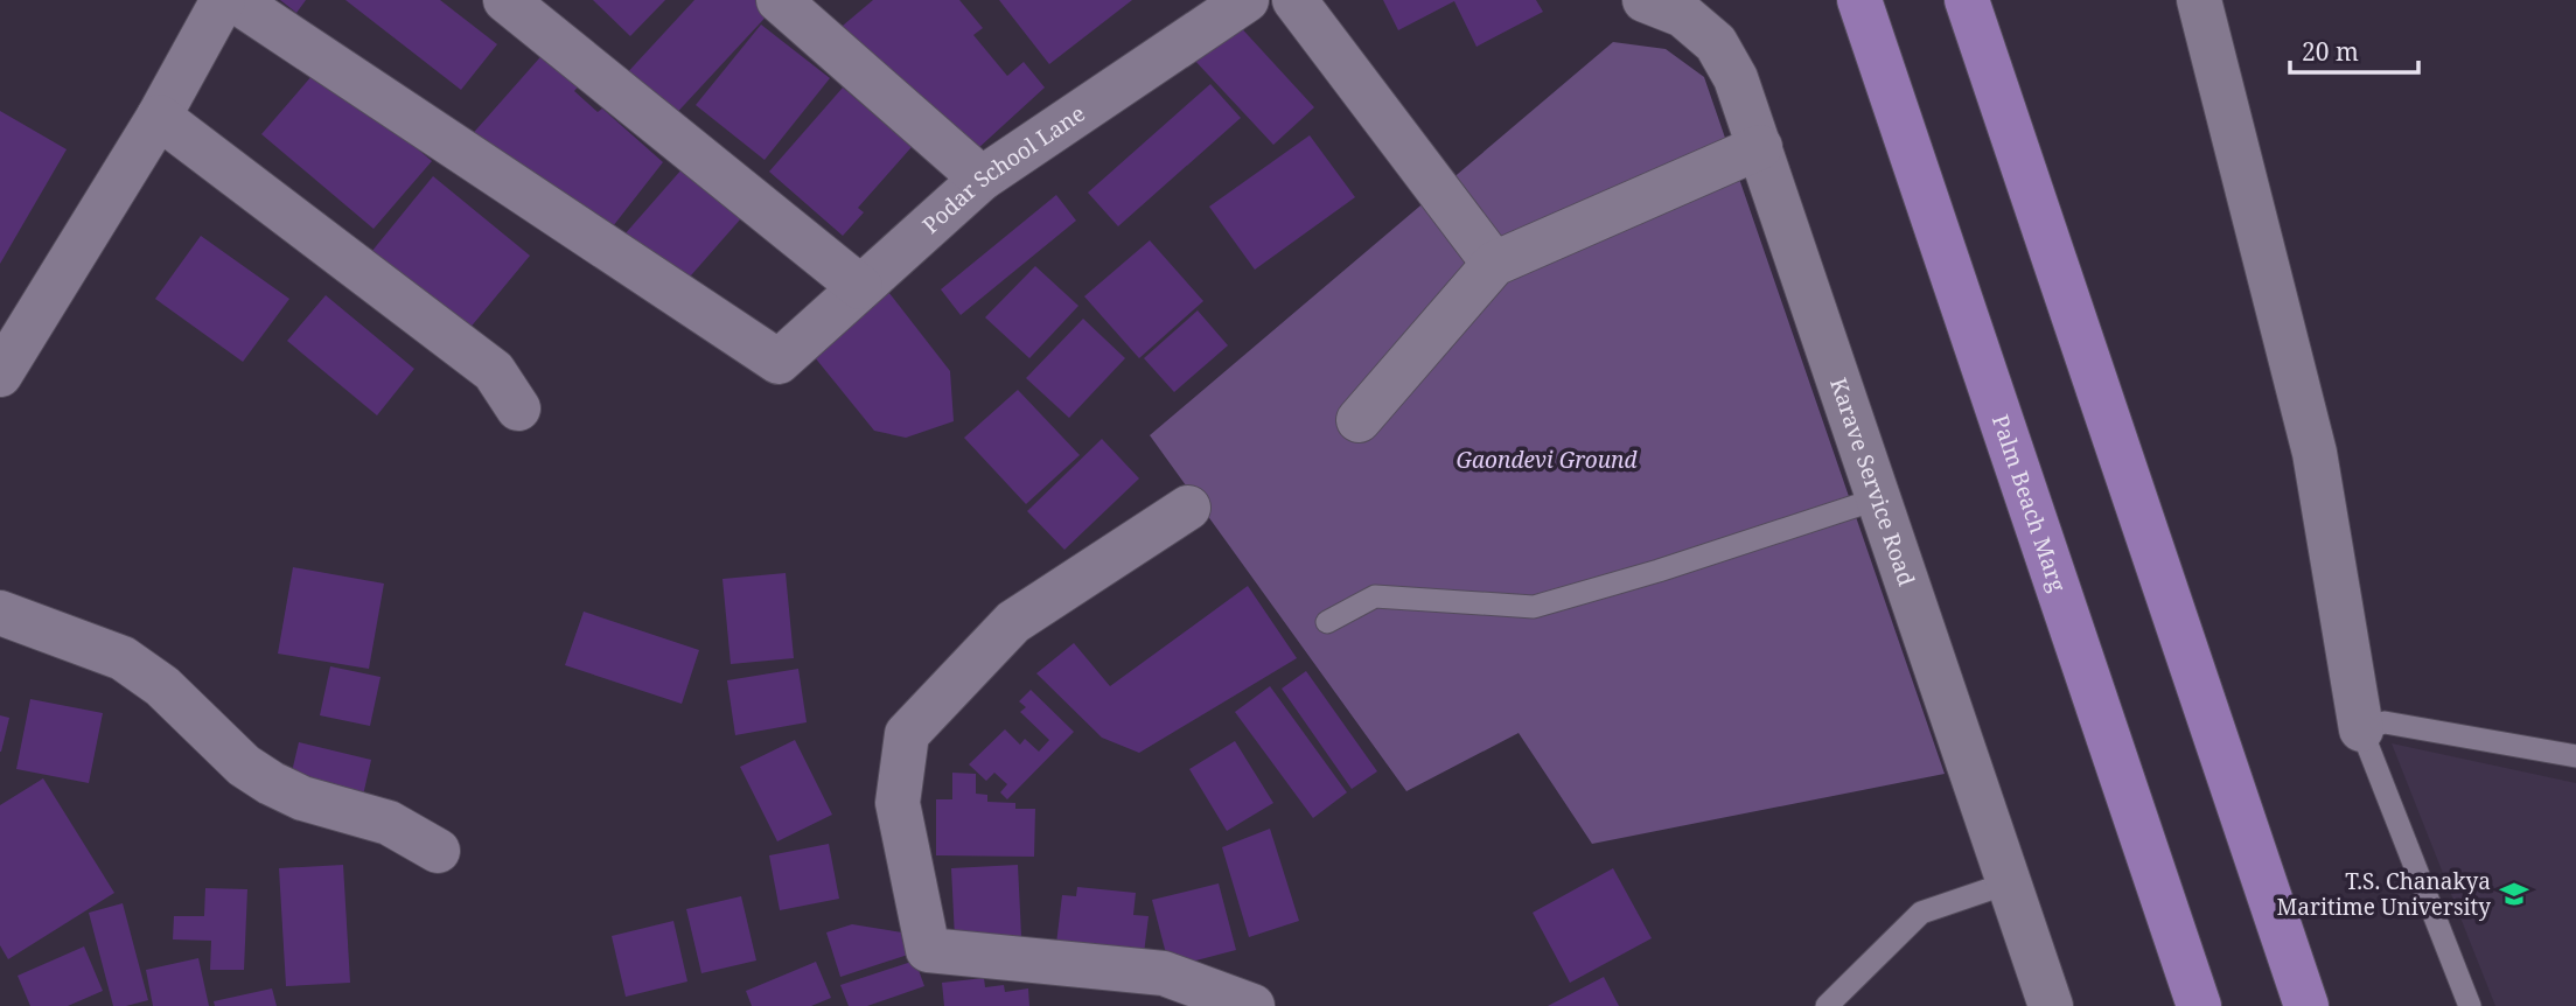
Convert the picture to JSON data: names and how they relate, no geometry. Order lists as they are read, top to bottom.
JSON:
{
  "streets": {
    "main road": ["Palm Beach Marg"],
    "street": ["Podar School Lane", "Karave Service Road"]
  },
  "parks": ["Gaondevi Ground"],
  "places": {
    "school or university": ["T.S. Chanakya Maritime University"]
  },
  "scale_bar": "20 m"
}
